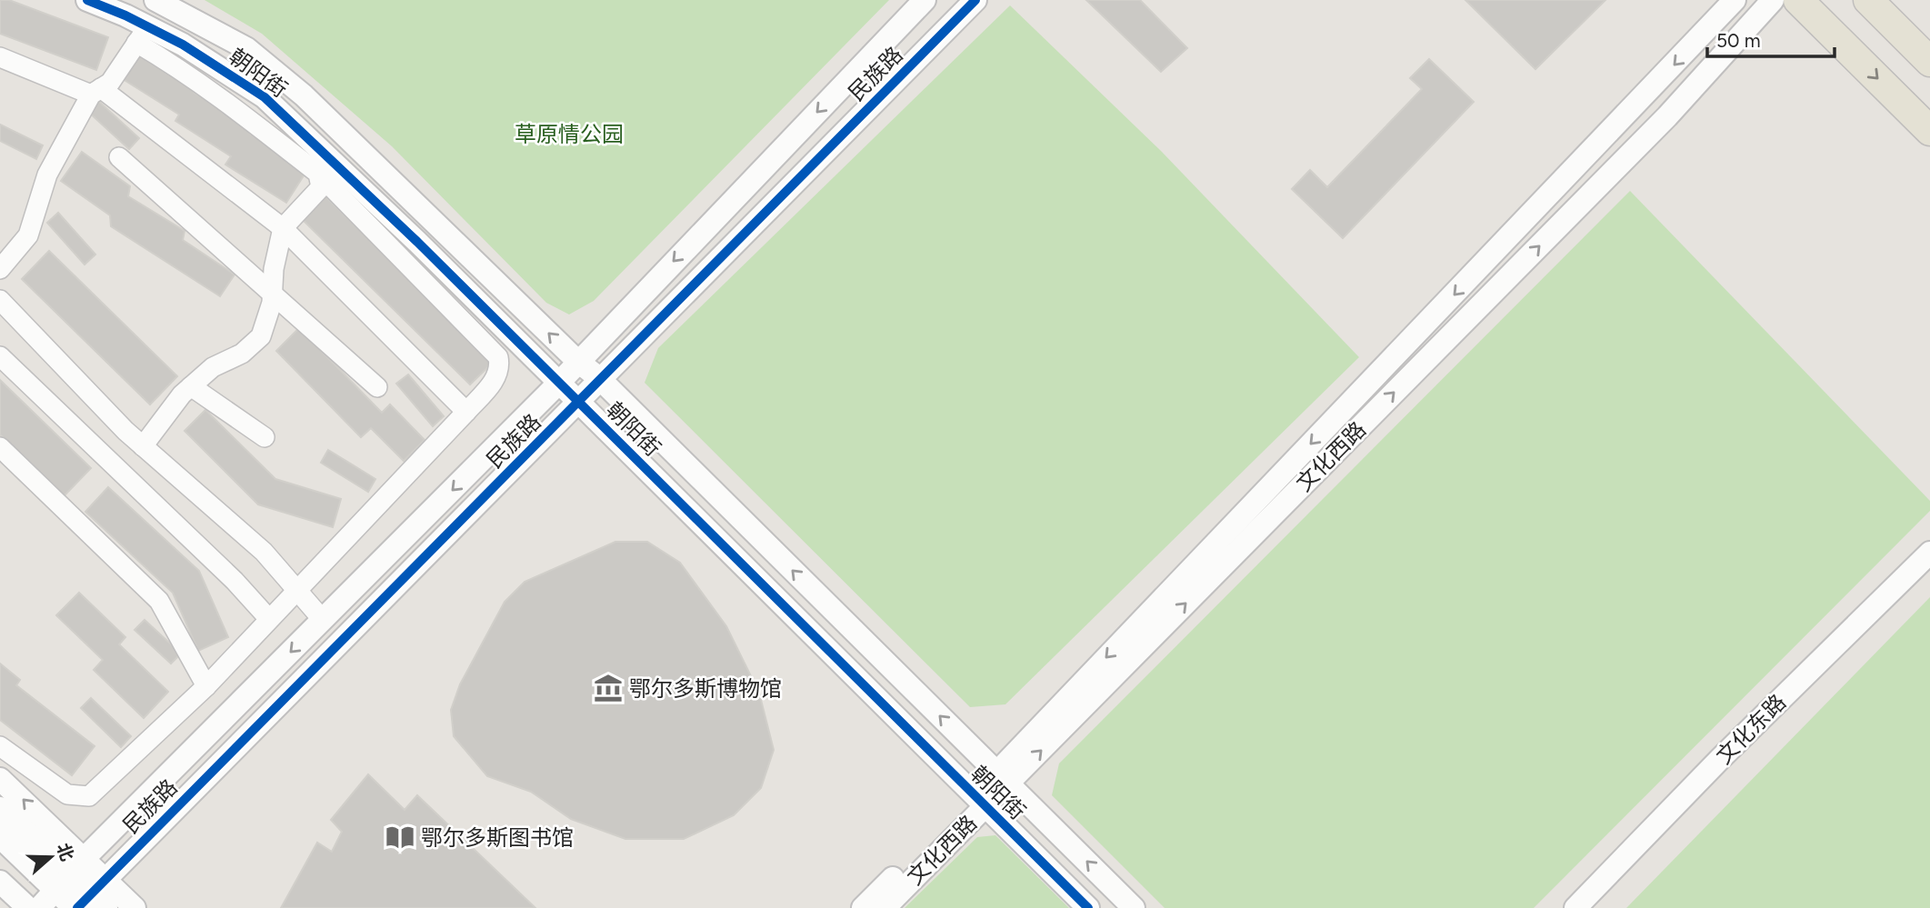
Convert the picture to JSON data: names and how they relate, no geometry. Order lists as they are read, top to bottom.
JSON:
{
  "streets": {
    "street": [
      "朝阳街",
      "民族路",
      "文化西路",
      "文化东路"
    ]
  },
  "crossings": [
    ["朝阳街", "民族路"],
    ["朝阳街", "文化西路"]
  ],
  "parks": ["草原情公园"],
  "places": {
    "museum": ["鄂尔多斯博物馆"],
    "library": ["鄂尔多斯图书馆"]
  },
  "scale_bar": "50 m",
  "north": "right"
}
